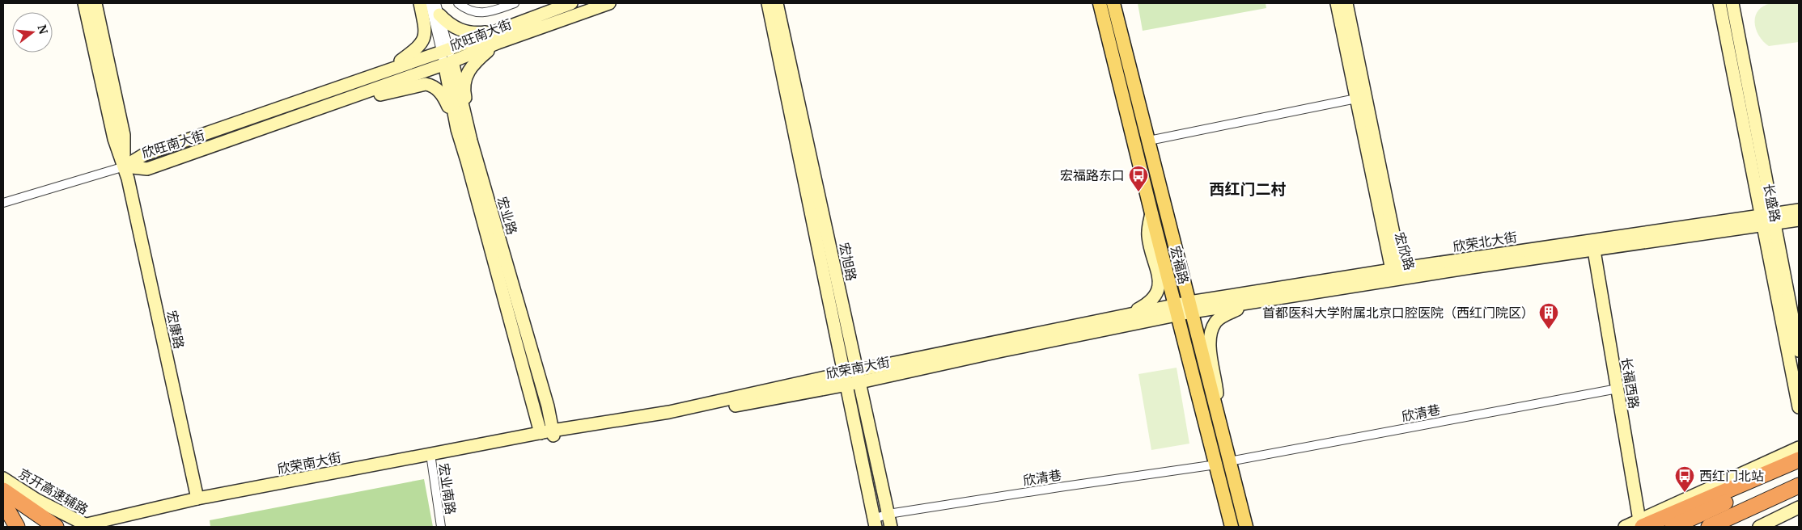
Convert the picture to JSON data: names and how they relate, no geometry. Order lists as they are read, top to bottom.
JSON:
{
  "streets": {
    "main road": ["宏福路"],
    "street": [
      "欣旺南大街",
      "长盛路",
      "宏业路",
      "欣荣北大街",
      "宏欣路",
      "宏旭路",
      "宏康路",
      "欣荣南大街",
      "长福西路",
      "欣清巷",
      "宏业南路",
      "京开高速辅路"
    ]
  },
  "crossings": [
    ["欣旺南大街", "宏业路"],
    ["欣旺南大街", "宏康路"],
    ["长盛路", "欣荣北大街"],
    ["宏业路", "欣荣南大街"],
    ["欣荣北大街", "宏欣路"],
    ["欣荣北大街", "宏福路"],
    ["欣荣北大街", "欣荣南大街"],
    ["欣荣北大街", "长福西路"],
    ["宏旭路", "欣荣南大街"],
    ["宏旭路", "欣清巷"],
    ["宏福路", "欣荣南大街"],
    ["宏福路", "欣清巷"],
    ["宏康路", "欣荣南大街"],
    ["欣荣南大街", "宏业南路"],
    ["欣荣南大街", "京开高速辅路"],
    ["长福西路", "欣清巷"]
  ],
  "districts": ["西红门二村"],
  "places": {
    "bus stop": ["宏福路东口", "西红门北站"],
    "building": ["首都医科大学附属北京口腔医院（西红门院区）"]
  },
  "north": "right"
}
